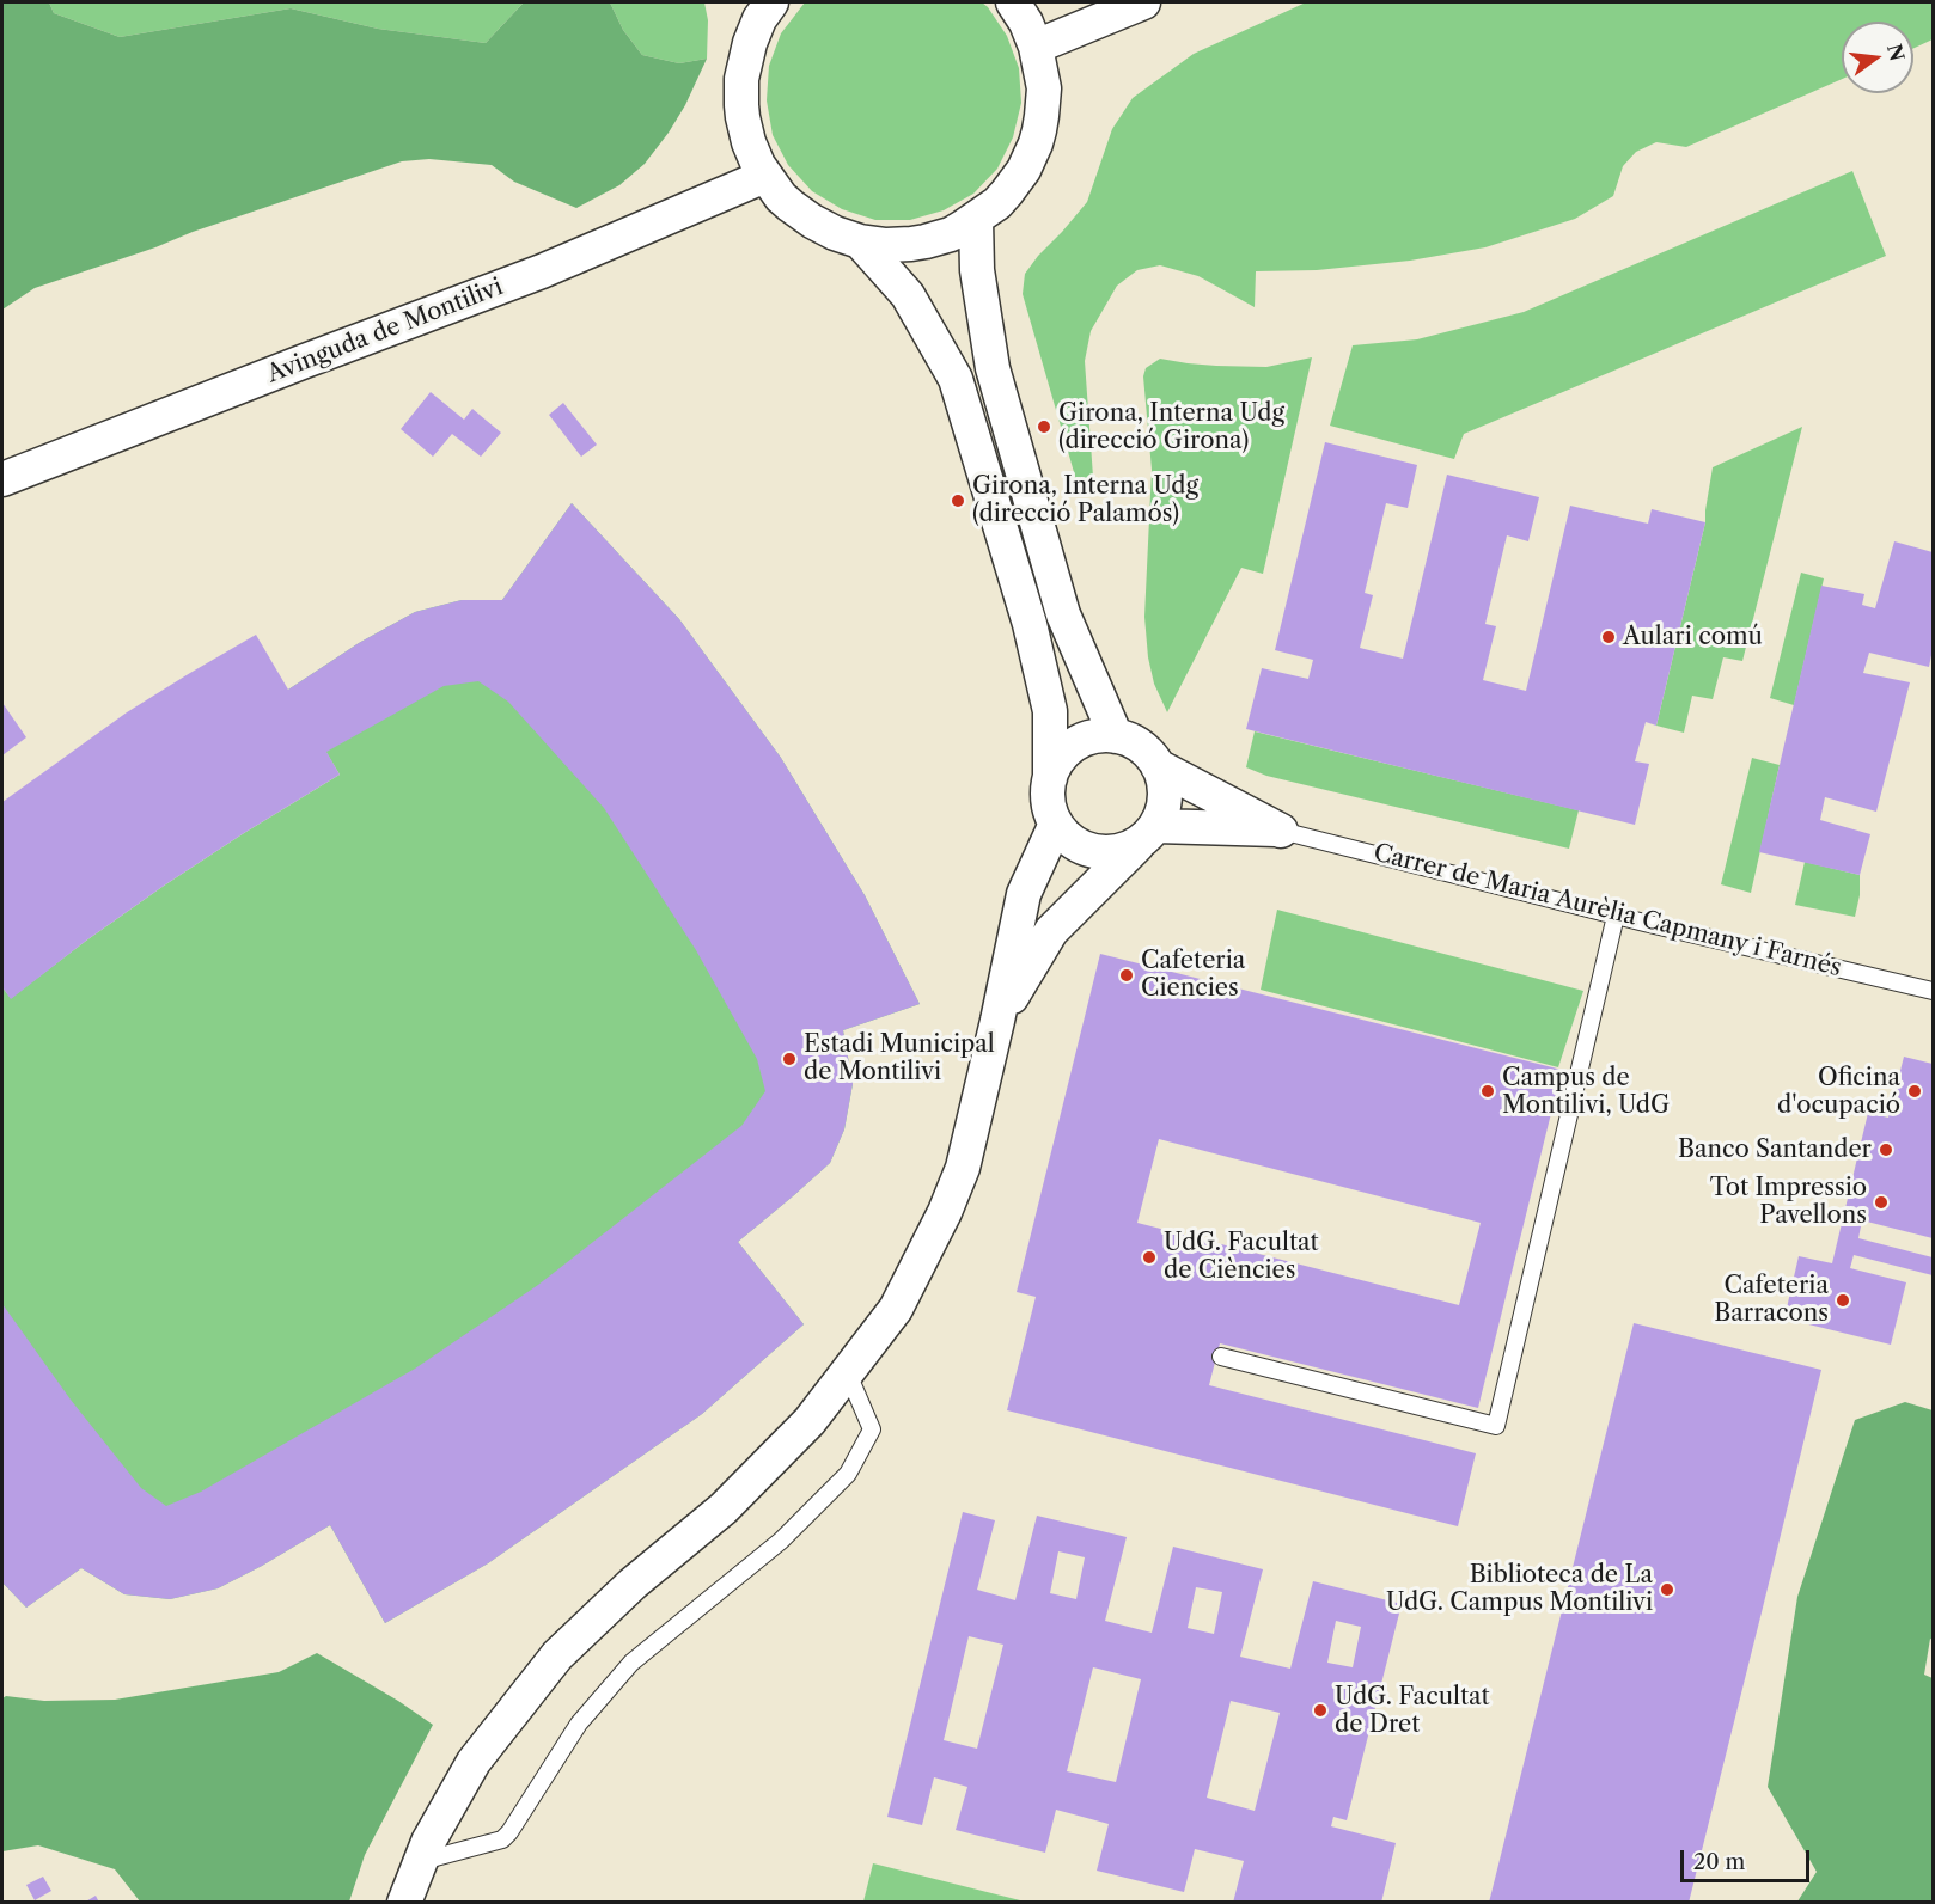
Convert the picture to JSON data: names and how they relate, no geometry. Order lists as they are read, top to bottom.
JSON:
{
  "streets": {
    "street": ["Avinguda de Montilivi", "Carrer de Maria Aurèlia Capmany i Farnés"]
  },
  "places": [
    "Girona, Interna Udg (direcció Girona)",
    "Girona, Interna Udg (direcció Palamós)",
    "Aulari comú",
    "Cafeteria Ciencies",
    "Estadi Municipal de Montilivi",
    "Campus de Montilivi, UdG",
    "Oficina d'ocupació",
    "Banco Santander",
    "Tot Impressio Pavellons",
    "UdG. Facultat de Ciències",
    "Cafeteria Barracons",
    "Biblioteca de La UdG. Campus Montilivi",
    "UdG. Facultat de Dret"
  ],
  "scale_bar": "20 m",
  "north": "right"
}
